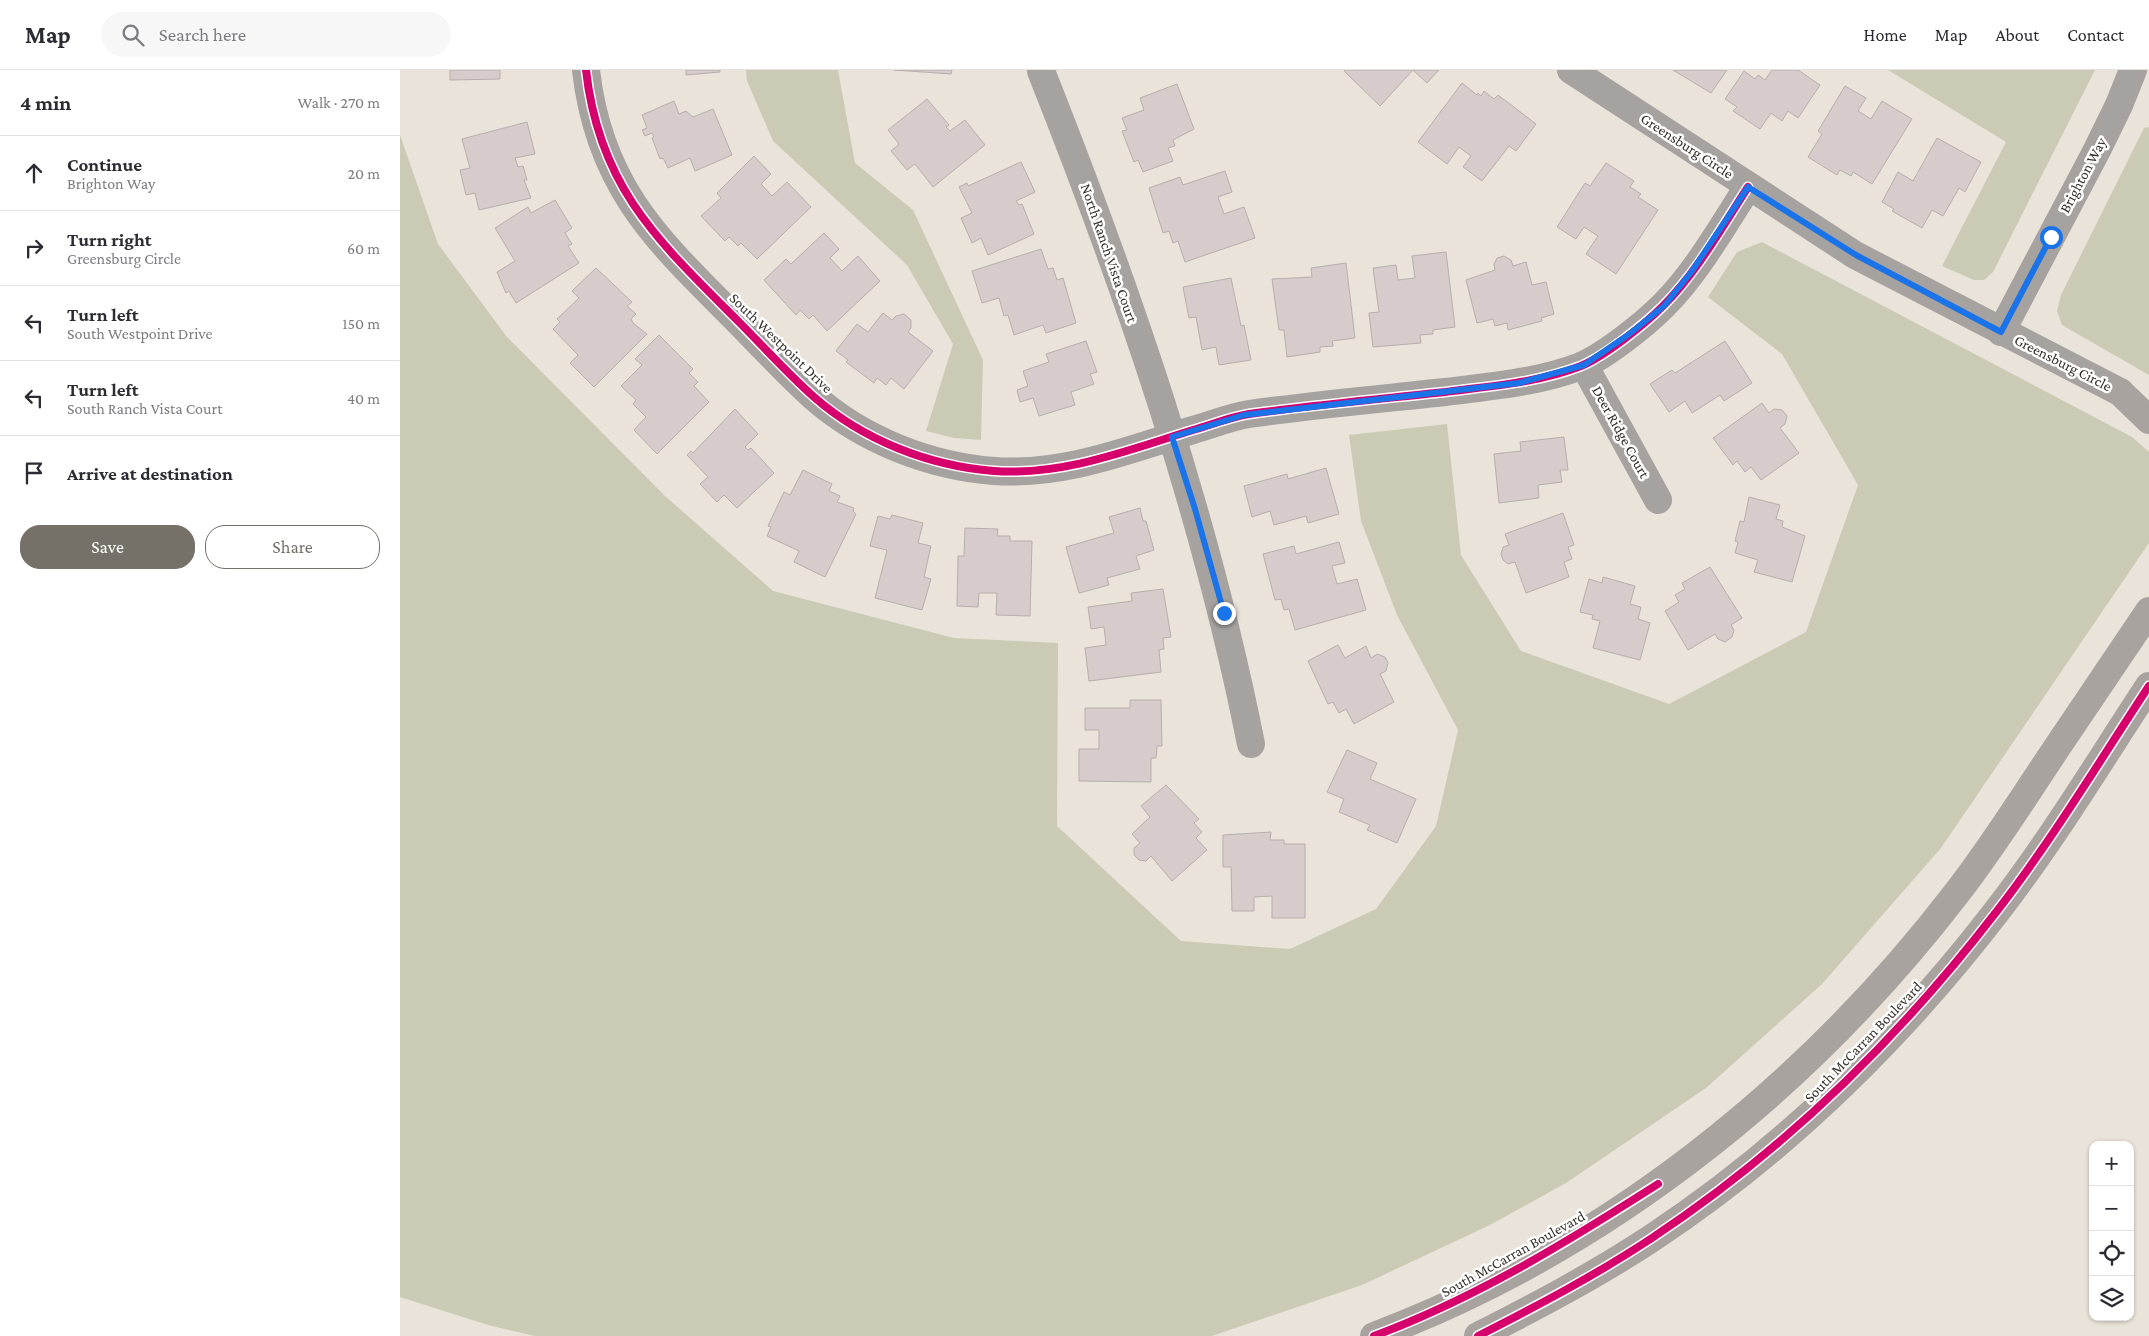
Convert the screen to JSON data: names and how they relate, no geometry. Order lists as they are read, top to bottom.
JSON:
{
  "streets": {
    "main road": ["South McCarran Boulevard"],
    "street": [
      "Greensburg Circle",
      "Brighton Way",
      "North Ranch Vista Court",
      "South Westpoint Drive",
      "Deer Ridge Court"
    ]
  },
  "crossings": [
    ["Greensburg Circle", "Brighton Way"],
    ["Greensburg Circle", "South Westpoint Drive"],
    ["North Ranch Vista Court", "South Westpoint Drive"],
    ["South Westpoint Drive", "Deer Ridge Court"]
  ],
  "page": {
    "header": "Map",
    "search": "Search here",
    "nav": [
      "Home",
      "Map",
      "About",
      "Contact"
    ],
    "heading": ["4 min", "Walk · 270 m"],
    "list": [
      ["Continue", "Brighton Way", "20 m"],
      ["Turn right", "Greensburg Circle", "60 m"],
      ["Turn left", "South Westpoint Drive", "150 m"],
      ["Turn left", "South Ranch Vista Court", "40 m"],
      "Arrive at destination"
    ],
    "buttons": ["Save", "Share"],
    "map_buttons": ["+", "−"]
  }
}
